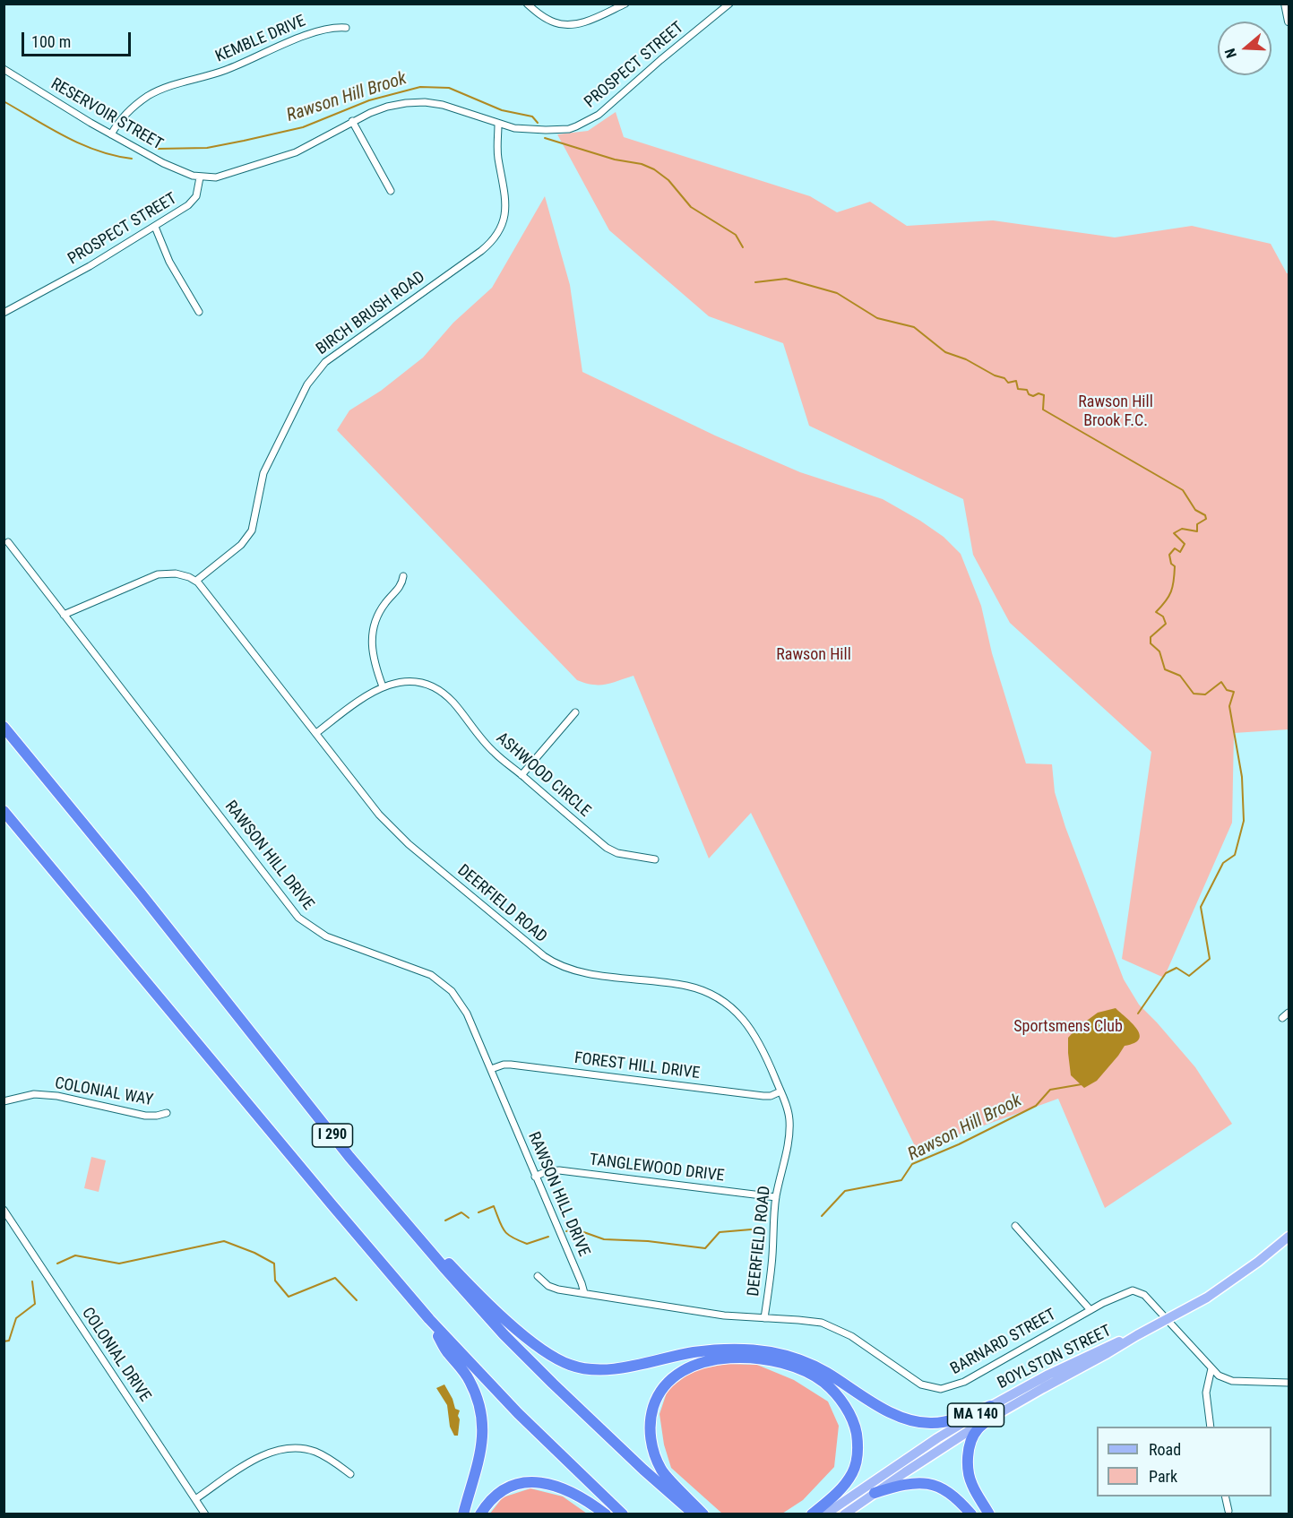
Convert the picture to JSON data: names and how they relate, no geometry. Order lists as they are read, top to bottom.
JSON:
{
  "streets": {
    "highway": ["I 290"],
    "main road": ["BOYLSTON STREET", "MA 140"],
    "street": [
      "KEMBLE DRIVE",
      "PROSPECT STREET",
      "RESERVOIR STREET",
      "BIRCH BRUSH ROAD",
      "ASHWOOD CIRCLE",
      "RAWSON HILL DRIVE",
      "DEERFIELD ROAD",
      "FOREST HILL DRIVE",
      "COLONIAL WAY",
      "TANGLEWOOD DRIVE",
      "BARNARD STREET",
      "COLONIAL DRIVE"
    ]
  },
  "crossings": [
    ["KEMBLE DRIVE", "RESERVOIR STREET"],
    ["PROSPECT STREET", "RESERVOIR STREET"],
    ["PROSPECT STREET", "BIRCH BRUSH ROAD"],
    ["BIRCH BRUSH ROAD", "DEERFIELD ROAD"],
    ["ASHWOOD CIRCLE", "DEERFIELD ROAD"],
    ["RAWSON HILL DRIVE", "FOREST HILL DRIVE"],
    ["RAWSON HILL DRIVE", "TANGLEWOOD DRIVE"],
    ["RAWSON HILL DRIVE", "BARNARD STREET"],
    ["DEERFIELD ROAD", "FOREST HILL DRIVE"],
    ["DEERFIELD ROAD", "TANGLEWOOD DRIVE"],
    ["DEERFIELD ROAD", "BARNARD STREET"],
    ["BARNARD STREET", "BOYLSTON STREET"]
  ],
  "water": ["Rawson Hill Brook"],
  "parks": ["Rawson Hill Brook F.C.", "Rawson Hill", "Sportsmens Club"],
  "legend": ["Road", "Park"],
  "scale_bar": "100 m",
  "north": "left"
}
